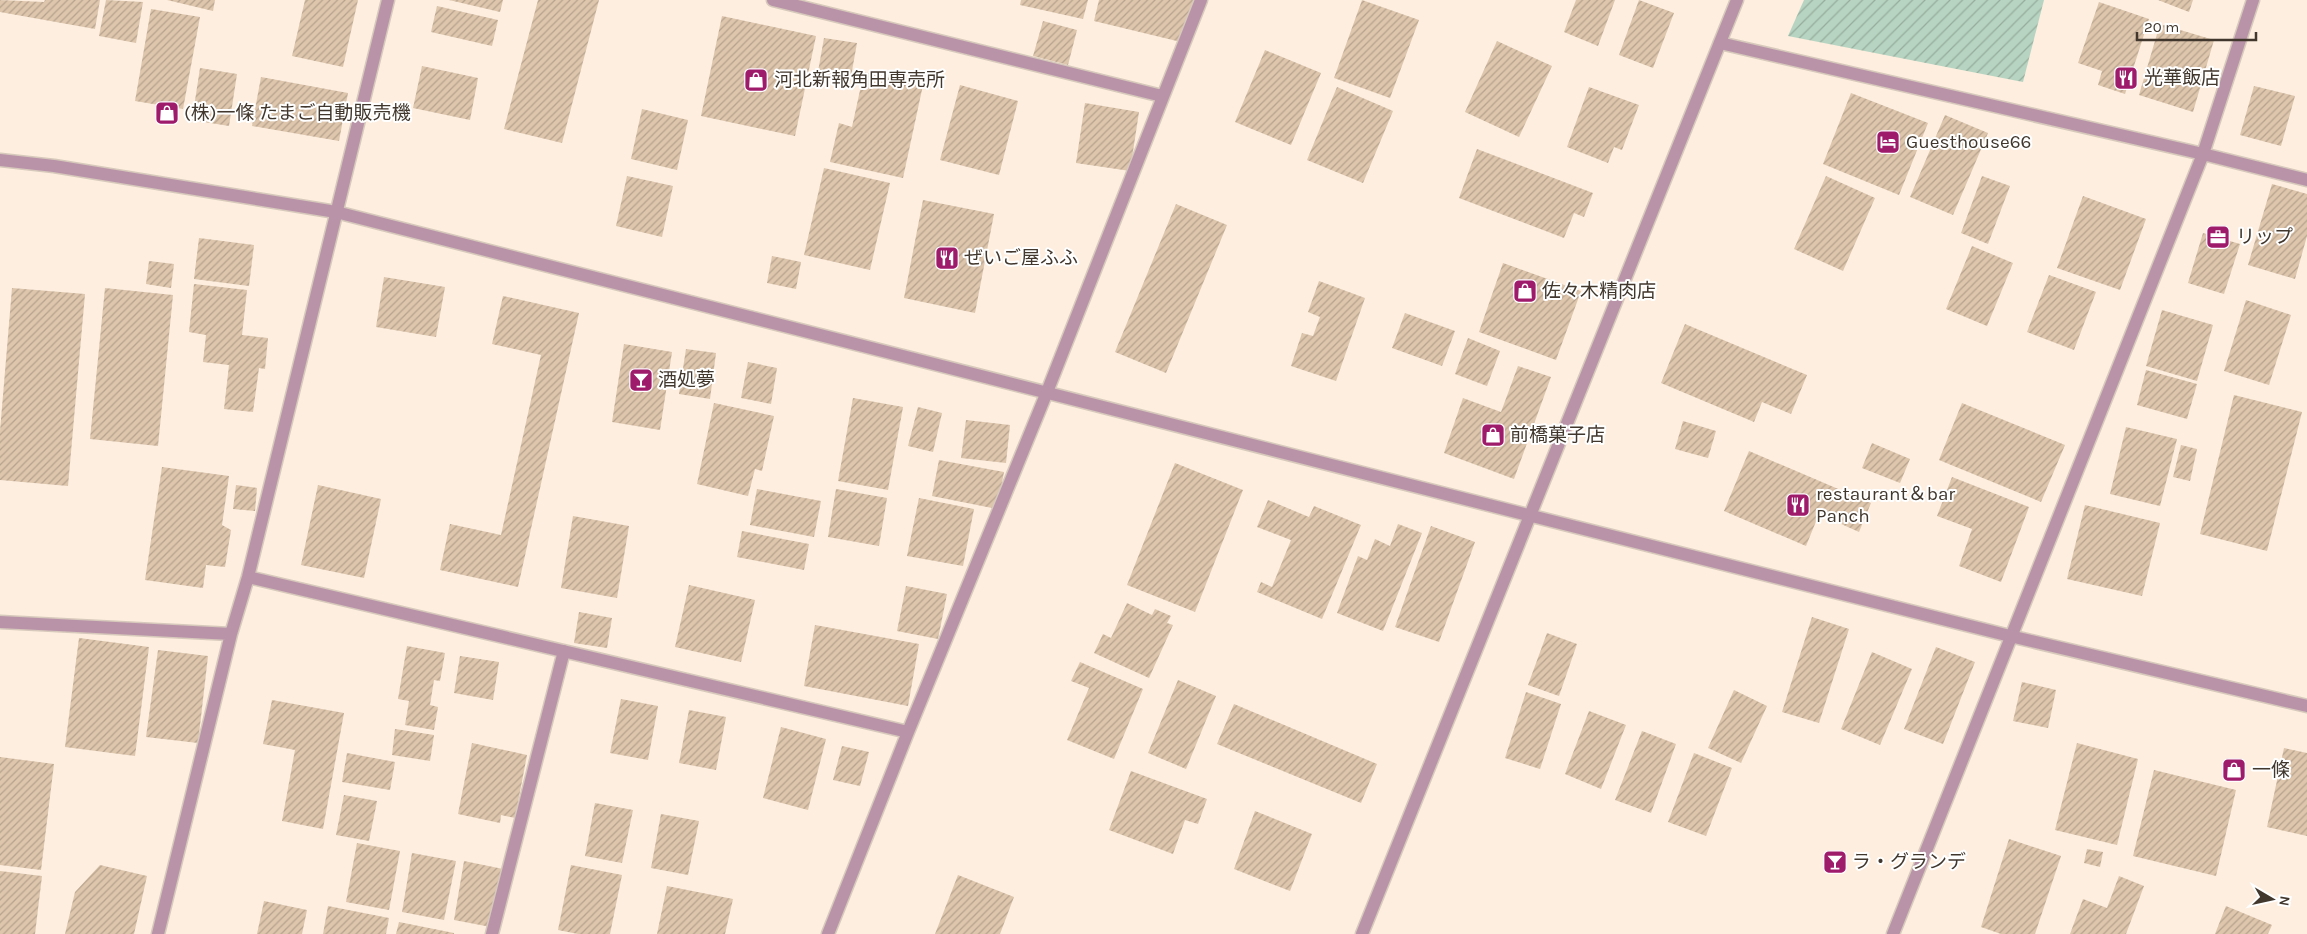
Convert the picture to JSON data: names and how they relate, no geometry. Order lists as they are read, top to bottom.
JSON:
{
  "places": {
    "restaurant": ["光華飯店", "ぜいご屋ふふ", "restaurant＆bar Panch"],
    "shop": [
      "河北新報角田専売所",
      "(株)一條 たまご自動販売機",
      "佐々木精肉店",
      "前橋菓子店",
      "一條"
    ],
    "hotel": ["Guesthouse66"],
    "office": ["リップ"],
    "bar": ["酒処夢", "ラ・グランデ"]
  },
  "scale_bar": "20 m",
  "north": "right"
}
